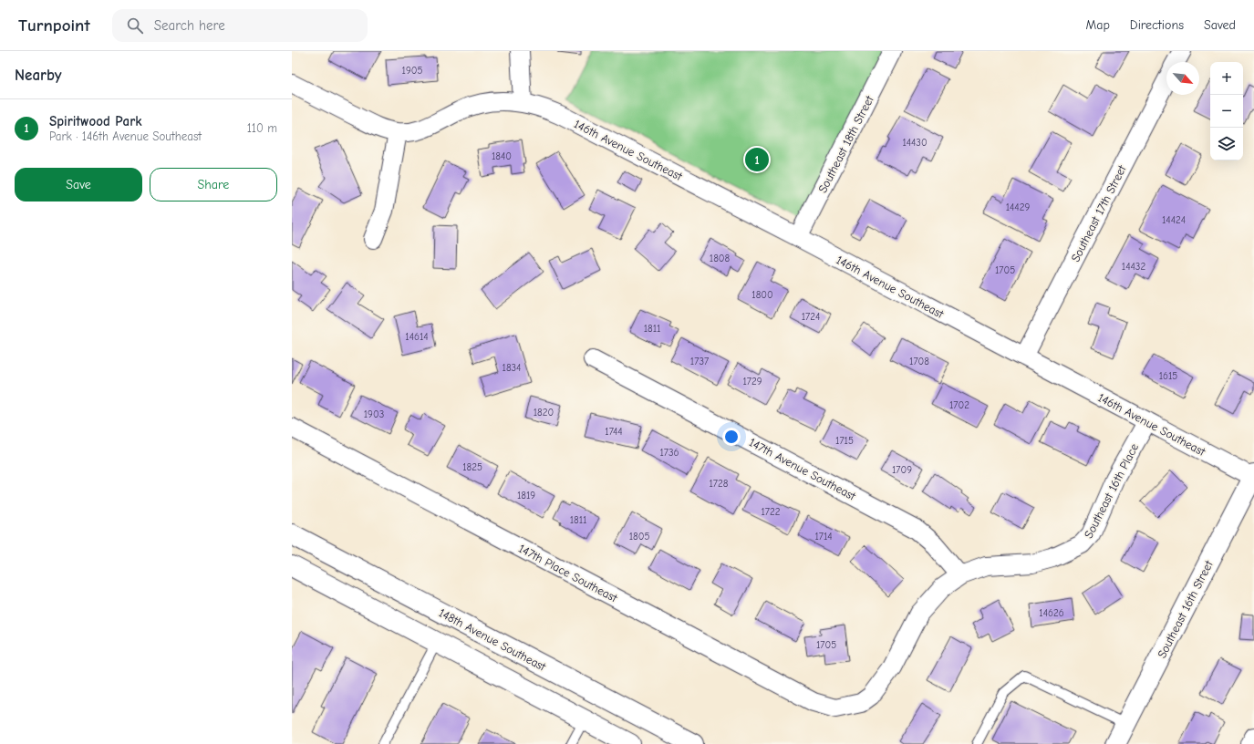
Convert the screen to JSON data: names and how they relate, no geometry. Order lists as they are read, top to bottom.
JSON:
{
  "streets": {
    "main road": ["Southeast 16th Street", "148th Avenue Southeast"],
    "street": [
      "Southeast 18th Street",
      "146th Avenue Southeast",
      "Southeast 17th Street",
      "147th Avenue Southeast",
      "Southeast 16th Place",
      "147th Place Southeast"
    ]
  },
  "crossings": [
    ["Southeast 18th Street", "146th Avenue Southeast"],
    ["146th Avenue Southeast", "Southeast 17th Street"],
    ["146th Avenue Southeast", "Southeast 16th Place"],
    ["146th Avenue Southeast", "Southeast 16th Street"],
    ["147th Avenue Southeast", "Southeast 16th Place"],
    ["147th Avenue Southeast", "147th Place Southeast"],
    ["Southeast 16th Place", "147th Place Southeast"]
  ],
  "house_numbers": [
    "1905",
    "14430",
    "1840",
    "14429",
    "14424",
    "1808",
    "14432",
    "1705",
    "1800",
    "1724",
    "1811",
    "14614",
    "1737",
    "1708",
    "1834",
    "1615",
    "1729",
    "1702",
    "1820",
    "1903",
    "1744",
    "1715",
    "1736",
    "1825",
    "1709",
    "1728",
    "1819",
    "1722",
    "1811",
    "1805",
    "1714",
    "14626",
    "1705"
  ],
  "north": "bottom right",
  "page": {
    "header": "Turnpoint",
    "search": "Search here",
    "nav": ["Map", "Directions", "Saved"],
    "heading": "Nearby",
    "map_buttons": ["+", "−"],
    "list": [
      {
        "mark": "1",
        "name": "Spiritwood Park",
        "note": "Park · 146th Avenue Southeast",
        "value": "110 m"
      }
    ],
    "pins": "1",
    "buttons": ["Save", "Share"]
  }
}
